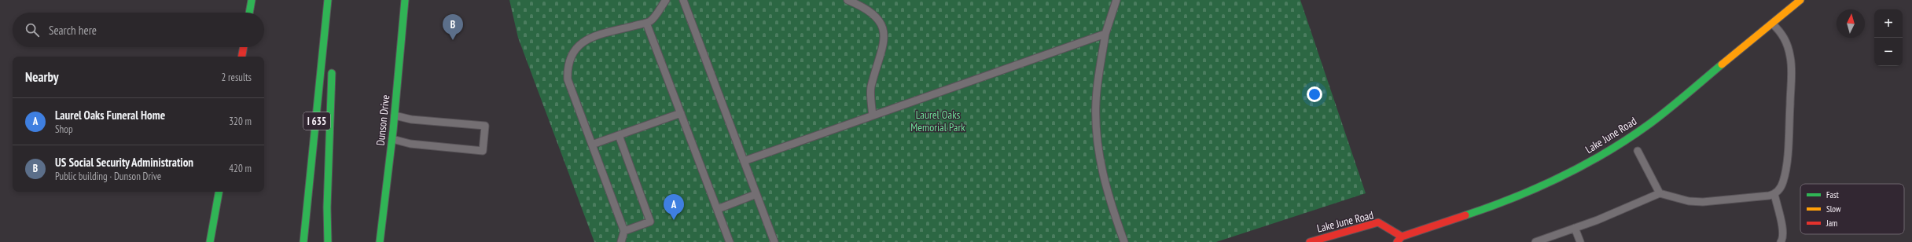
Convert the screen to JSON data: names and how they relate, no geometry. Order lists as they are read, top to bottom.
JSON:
{
  "streets": {
    "main road": ["Dunson Drive", "I 635", "Lake June Road"]
  },
  "parks": ["Laurel Oaks Memorial Park"],
  "legend": ["Fast", "Slow", "Jam"],
  "north": "top",
  "page": {
    "map_buttons": ["+", "−"],
    "search": "Search here",
    "pins": ["B", "A"],
    "heading": ["Nearby", "2 results"],
    "list": [
      {
        "mark": "A",
        "name": "Laurel Oaks Funeral Home",
        "note": "Shop",
        "value": "320 m"
      },
      {
        "mark": "B",
        "name": "US Social Security Administration",
        "note": "Public building · Dunson Drive",
        "value": "420 m"
      }
    ]
  }
}
